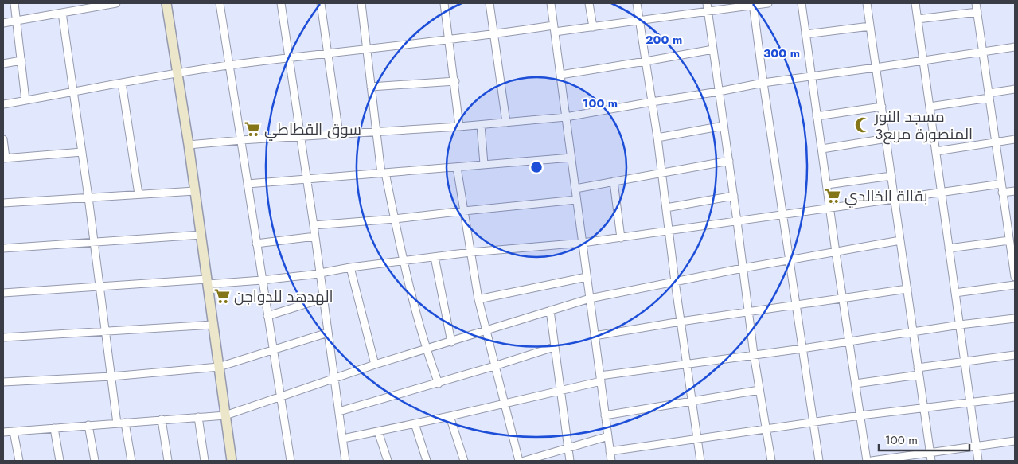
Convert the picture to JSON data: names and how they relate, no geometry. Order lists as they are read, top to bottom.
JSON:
{
  "places": {
    "mosque": ["مسجد النور المنصورة مربع3"],
    "supermarket": ["سوق القطاطي", "بقالة الخالدي", "الهدهد للدواجن"]
  },
  "scale_bar": "100 m",
  "rings": ["200 m", "300 m", "100 m"]
}
